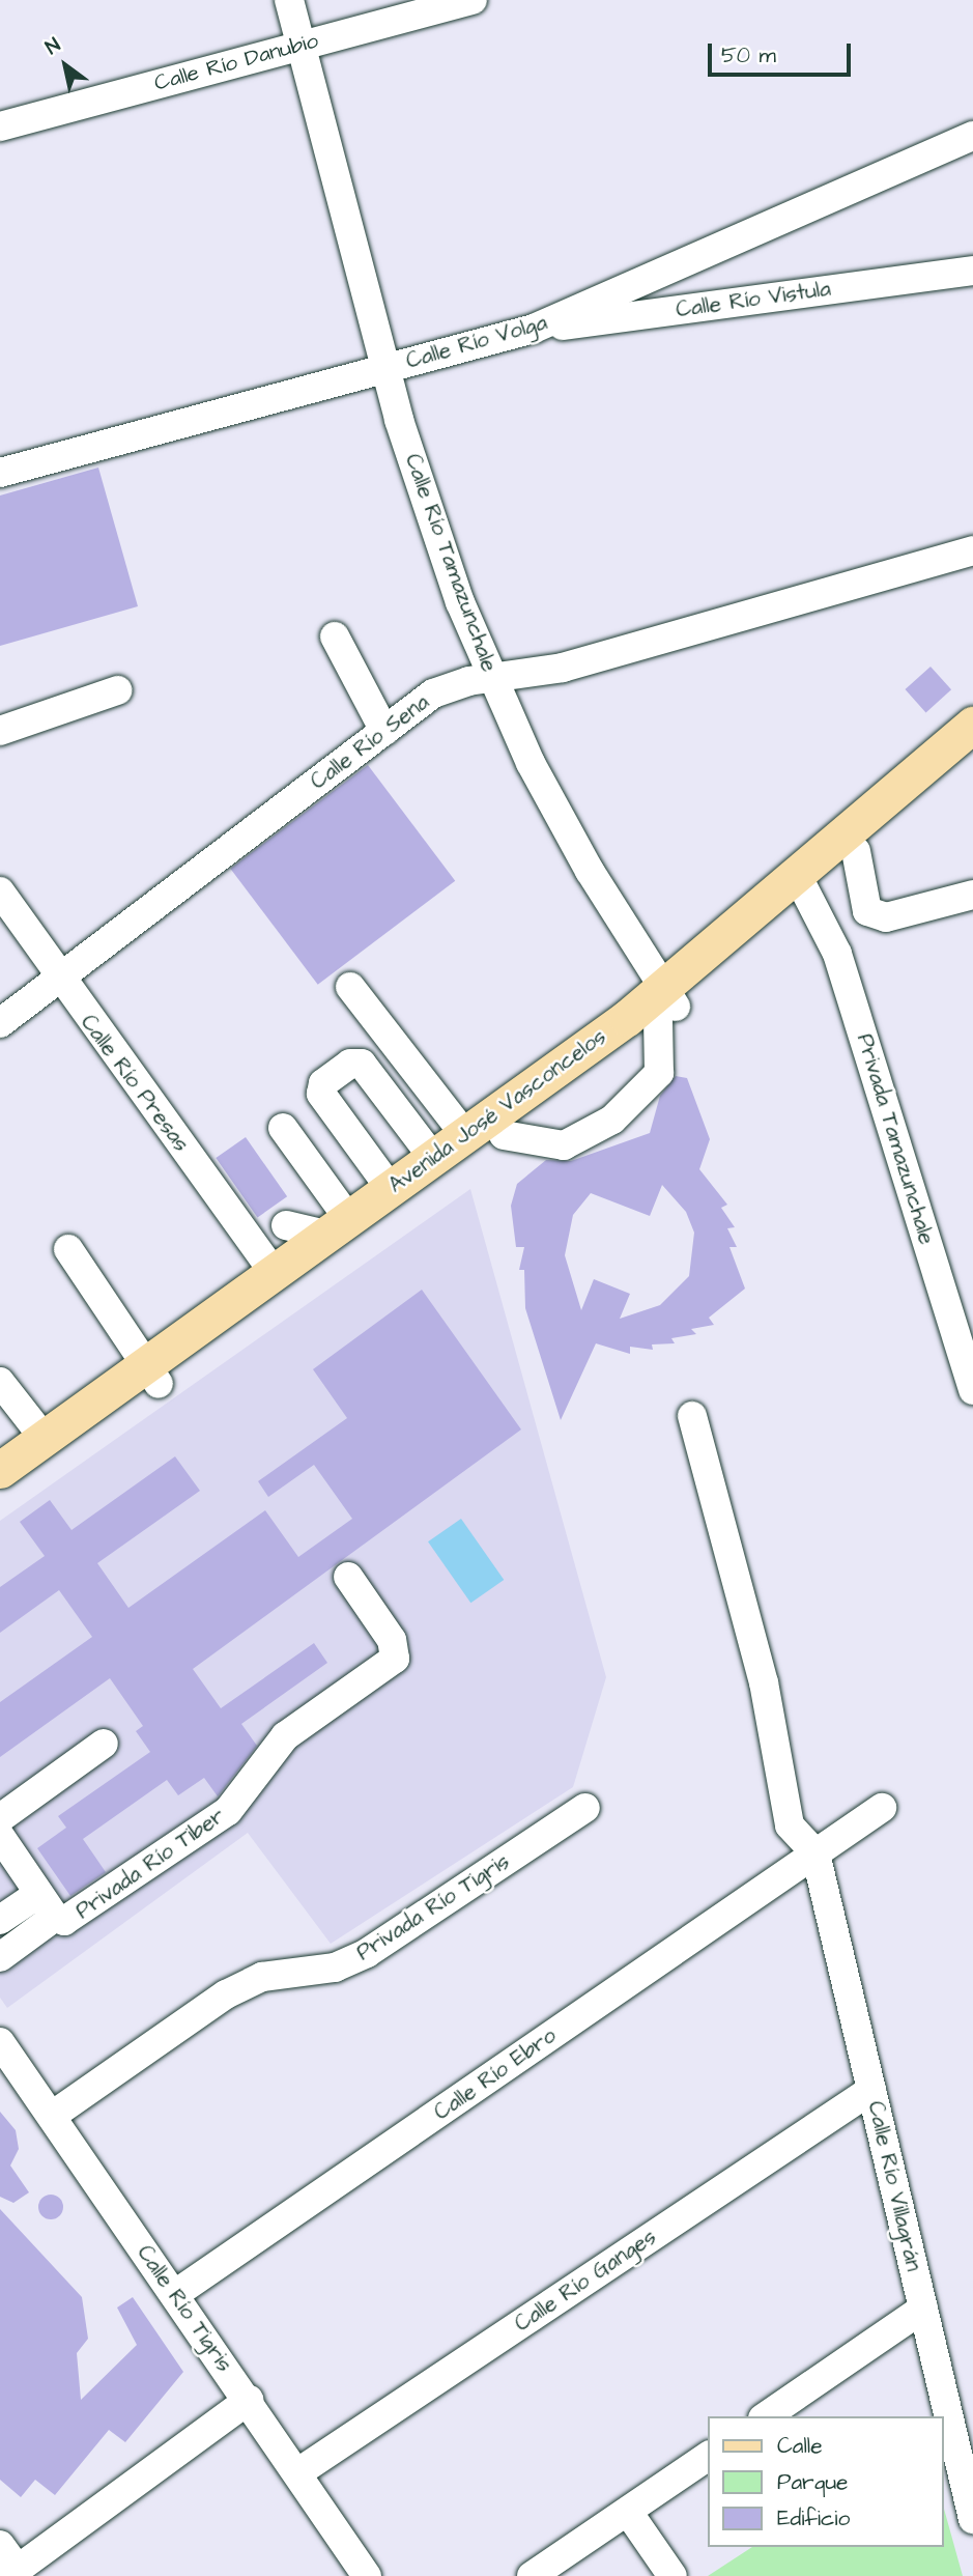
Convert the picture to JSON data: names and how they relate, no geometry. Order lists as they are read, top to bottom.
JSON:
{
  "streets": {
    "main road": ["Avenida José Vasconcelos"],
    "street": [
      "Calle Río Danubio",
      "Calle Río Vistula",
      "Calle Río Volga",
      "Calle Río Tamazunchale",
      "Calle Río Sena",
      "Calle Río Presas",
      "Privada Tamazunchale",
      "Privada Río Tiber",
      "Privada Río Tigris",
      "Calle Río Ebro",
      "Calle Río Villagrán",
      "Calle Río Ganges",
      "Calle Río Tigris"
    ]
  },
  "crossings": [
    ["Calle Río Danubio", "Calle Río Tamazunchale"],
    ["Calle Río Vistula", "Calle Río Volga"],
    ["Calle Río Volga", "Calle Río Tamazunchale"],
    ["Calle Río Tamazunchale", "Calle Río Sena"],
    ["Calle Río Tamazunchale", "Avenida José Vasconcelos"],
    ["Calle Río Sena", "Calle Río Presas"],
    ["Calle Río Presas", "Avenida José Vasconcelos"],
    ["Avenida José Vasconcelos", "Privada Tamazunchale"],
    ["Privada Río Tigris", "Calle Río Tigris"],
    ["Calle Río Ebro", "Calle Río Villagrán"],
    ["Calle Río Ebro", "Calle Río Tigris"],
    ["Calle Río Villagrán", "Calle Río Ganges"],
    ["Calle Río Ganges", "Calle Río Tigris"]
  ],
  "legend": ["Calle", "Parque", "Edificio"],
  "scale_bar": "50 m",
  "north": "top left"
}
